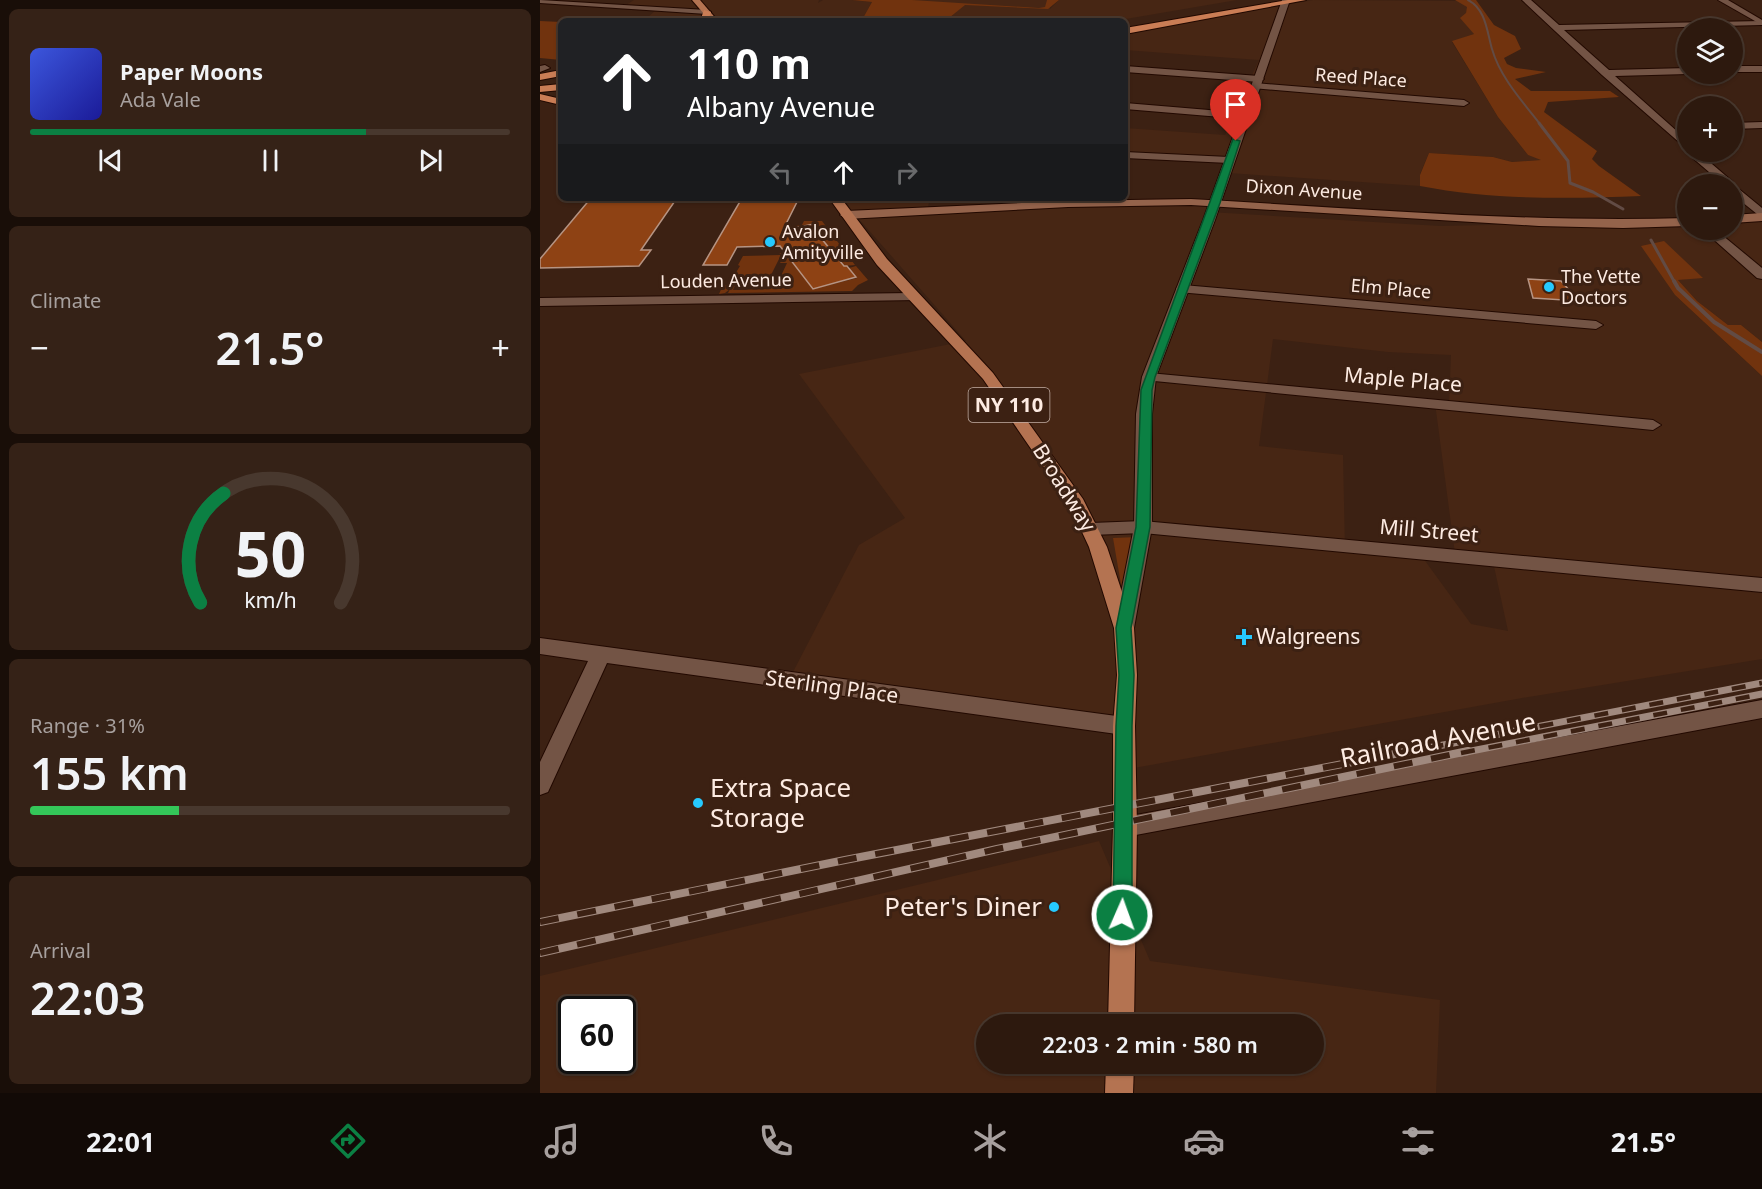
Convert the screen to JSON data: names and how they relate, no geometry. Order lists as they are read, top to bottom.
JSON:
{
  "streets": {
    "main road": ["Dixon Avenue", "NY 110", "Broadway"],
    "street": [
      "Reed Place",
      "Louden Avenue",
      "Elm Place",
      "Maple Place",
      "Mill Street",
      "Sterling Place",
      "Railroad Avenue"
    ]
  },
  "crossings": [
    ["Dixon Avenue", "Broadway"],
    ["Louden Avenue", "Broadway"],
    ["Broadway", "Mill Street"],
    ["Broadway", "Sterling Place"],
    ["Broadway", "Railroad Avenue"]
  ],
  "places": {
    "other": [
      "Avalon Amityville",
      "The Vette Doctors",
      "Extra Space Storage",
      "Peter's Diner"
    ],
    "health": ["Walgreens"]
  },
  "page": {
    "map_buttons": ["+", "−"],
    "turn": ["110 m", "Albany Avenue"],
    "song": ["Paper Moons", "Ada Vale"],
    "tile": [
      "Climate",
      ["Range · 31%", "155 km"],
      ["Arrival", "22:03"]
    ],
    "heat": ["−", "21.5°", "+"],
    "limit": "60",
    "trip": "22:03 · 2 min · 580 m",
    "tabs": ["22:01", "21.5°"],
    "gauge": ["50", "km/h"]
  }
}
